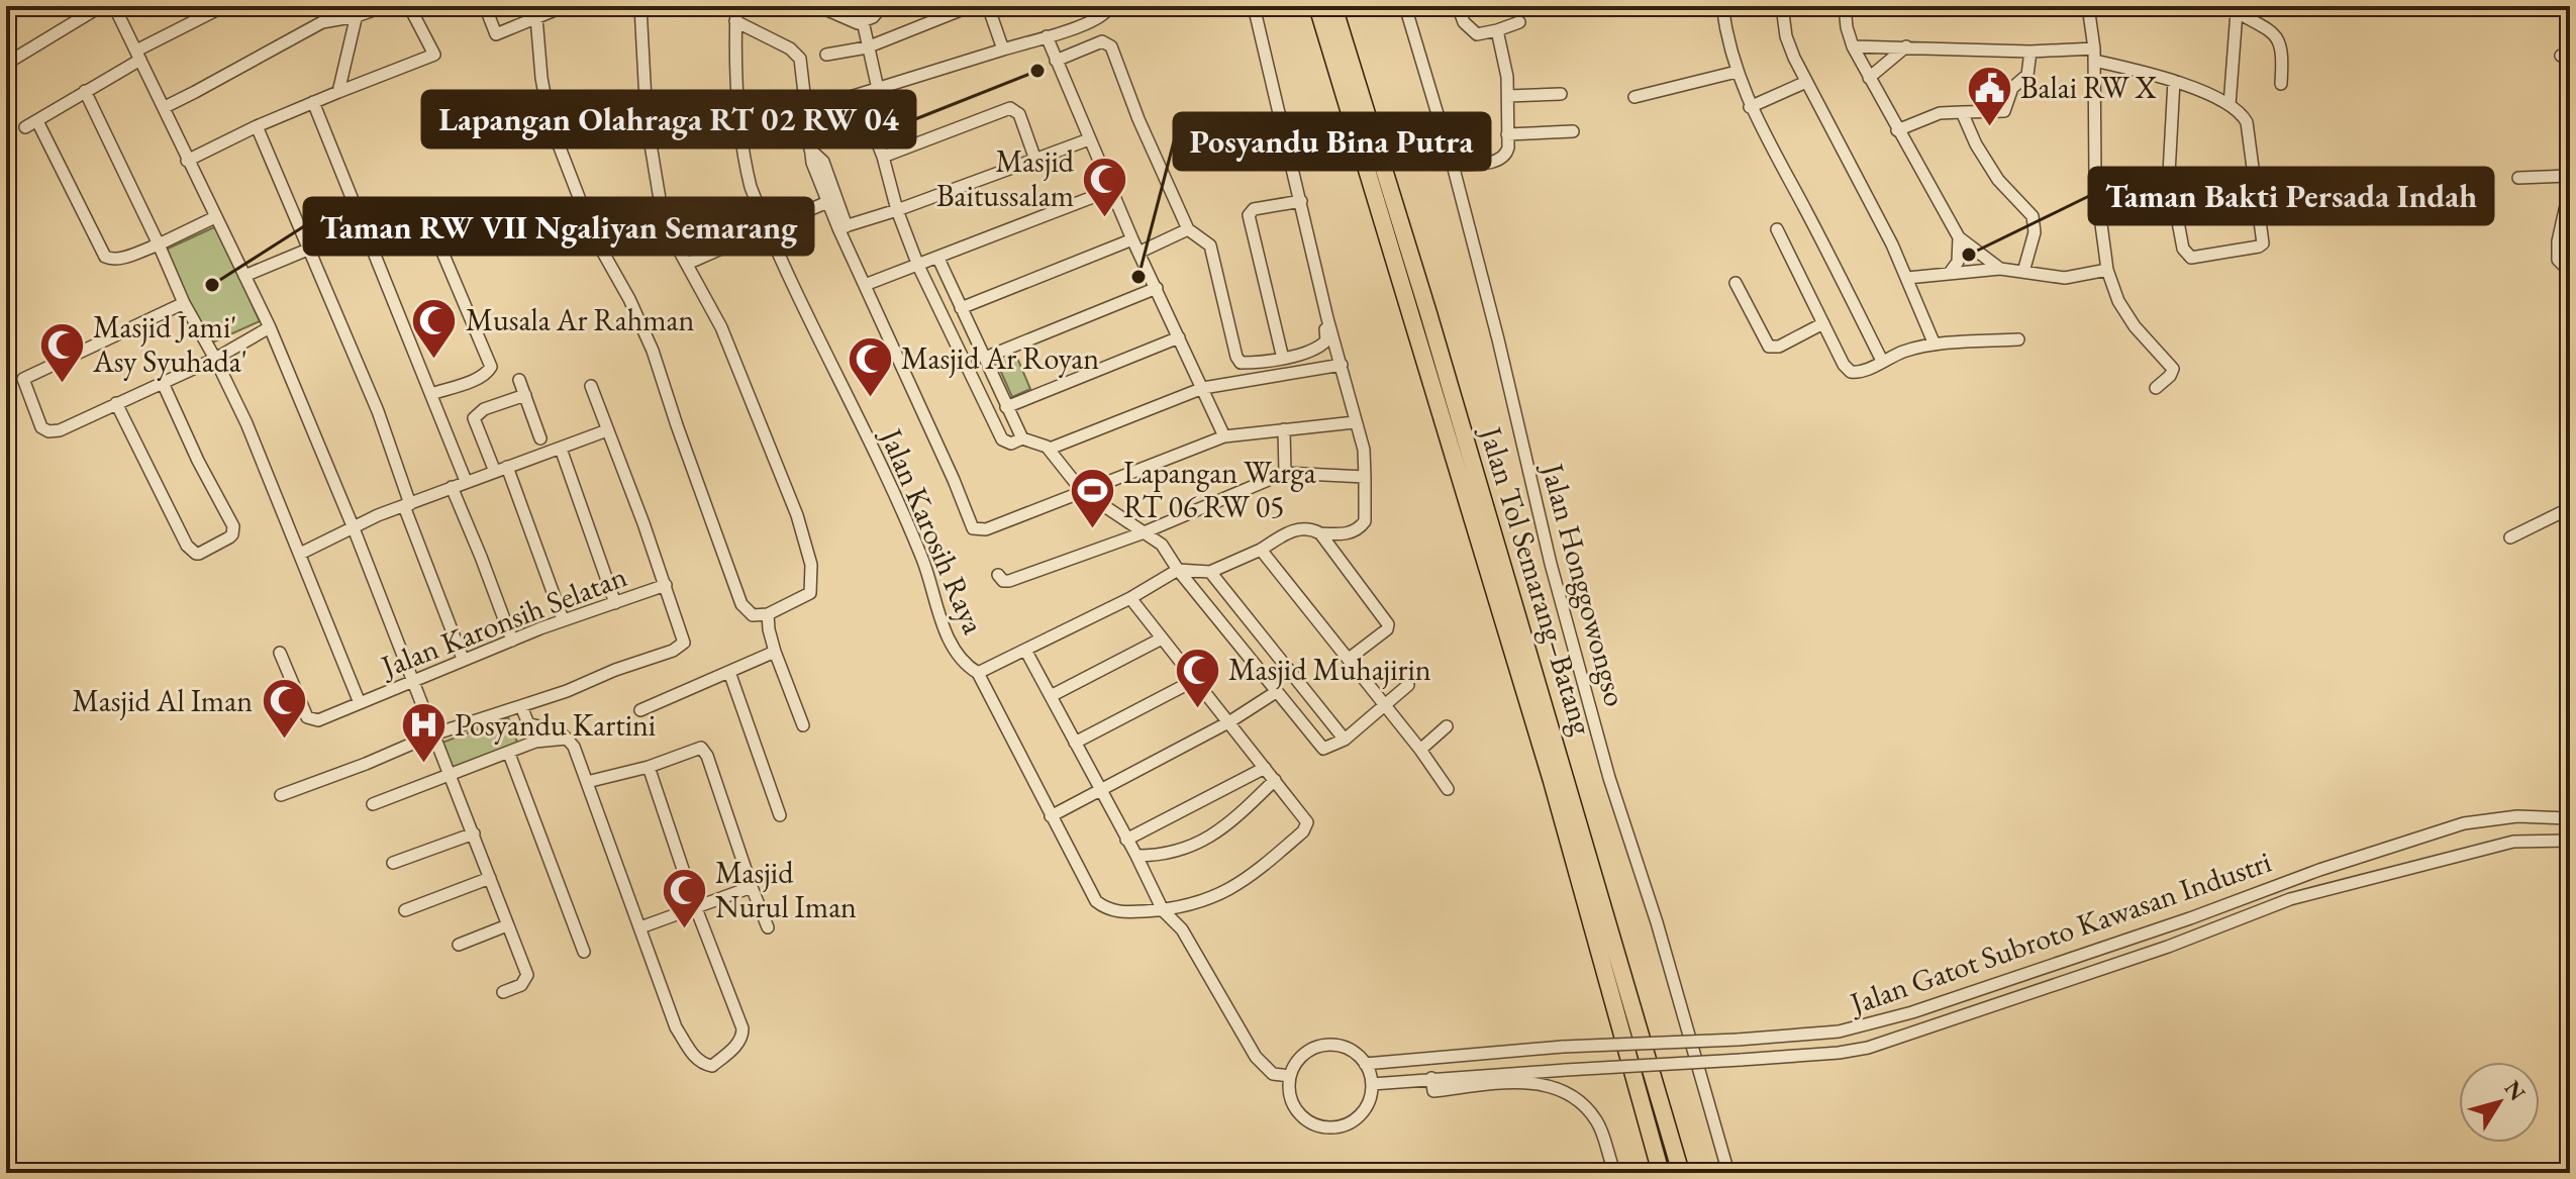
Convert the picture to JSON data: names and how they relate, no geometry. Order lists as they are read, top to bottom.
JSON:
{
  "streets": {
    "highway": ["Jalan Tol Semarang–Batang"],
    "street": [
      "Jalan Karosih Raya",
      "Jalan Honggowongso",
      "Jalan Karonsih Selatan",
      "Jalan Gatot Subroto Kawasan Industri"
    ]
  },
  "places": {
    "other": [
      "Lapangan Olahraga RT 02 RW 04",
      "Taman Bakti Persada Indah",
      "Posyandu Bina Putra",
      "Taman RW VII Ngaliyan Semarang"
    ],
    "public building": ["Balai RW X"],
    "mosque": [
      "Masjid Baitussalam",
      "Musala Ar Rahman",
      "Masjid Jami' Asy Syuhada'",
      "Masjid Ar Royan",
      "Masjid Muhajirin",
      "Masjid Al Iman",
      "Masjid Nurul Iman"
    ],
    "sports": ["Lapangan Warga RT 06 RW 05"],
    "hospital": ["Posyandu Kartini"]
  },
  "north": "top right"
}
